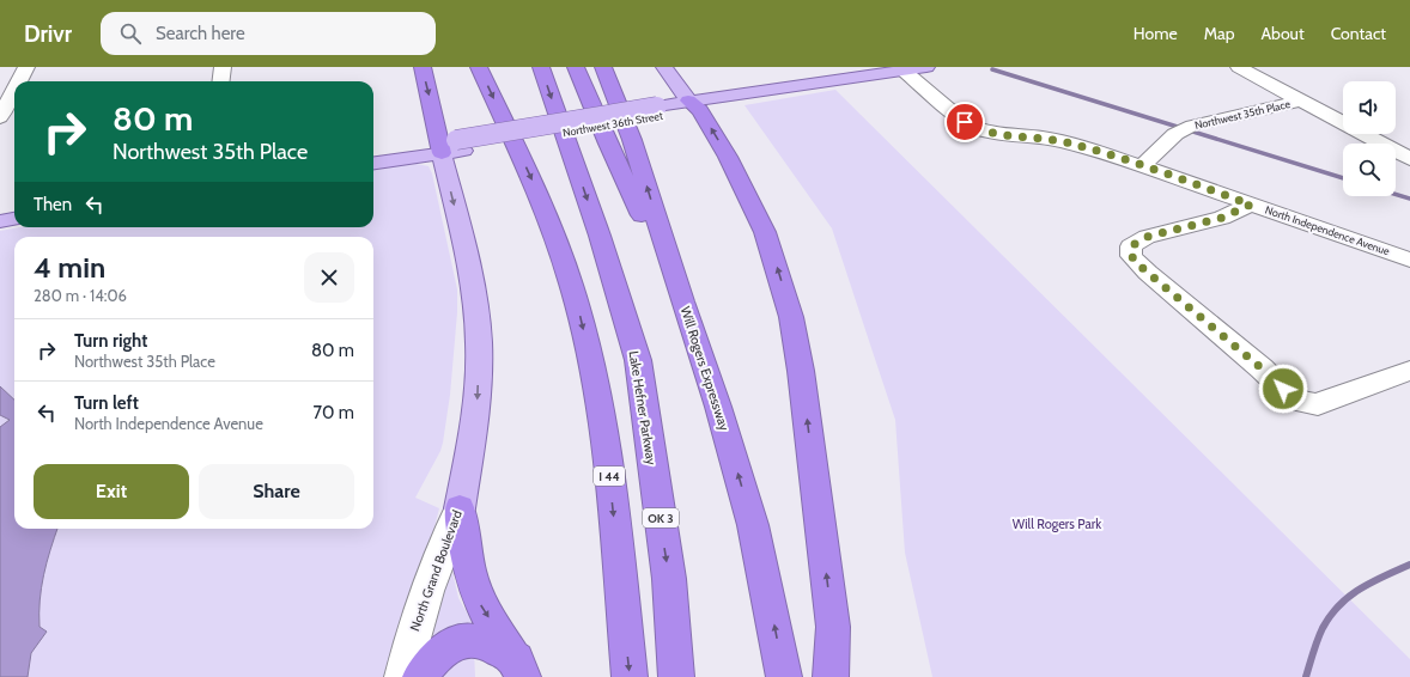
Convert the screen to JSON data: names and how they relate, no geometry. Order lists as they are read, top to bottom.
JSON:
{
  "streets": {
    "highway": [
      "Will Rogers Expressway",
      "Lake Hefner Parkway",
      "I 44",
      "OK 3"
    ],
    "main road": ["Northwest 36th Street", "North Grand Boulevard"],
    "street": ["Northwest 35th Place", "North Independence Avenue"]
  },
  "crossings": [
    ["Northwest 35th Place", "North Independence Avenue"],
    ["Northwest 36th Street", "North Independence Avenue"],
    ["Northwest 36th Street", "North Grand Boulevard"]
  ],
  "one_way": ["North Grand Boulevard"],
  "parks": ["Will Rogers Park"],
  "page": {
    "header": "Drivr",
    "search": "Search here",
    "nav": [
      "Home",
      "Map",
      "About",
      "Contact"
    ],
    "turn": ["80 m", "Northwest 35th Place"],
    "then": "Then",
    "heading": ["4 min", "280 m · 14:06"],
    "list": [
      {
        "name": "Turn right",
        "note": "Northwest 35th Place",
        "value": "80 m"
      },
      {
        "name": "Turn left",
        "note": "North Independence Avenue",
        "value": "70 m"
      }
    ],
    "buttons": ["Exit", "Share"]
  }
}
